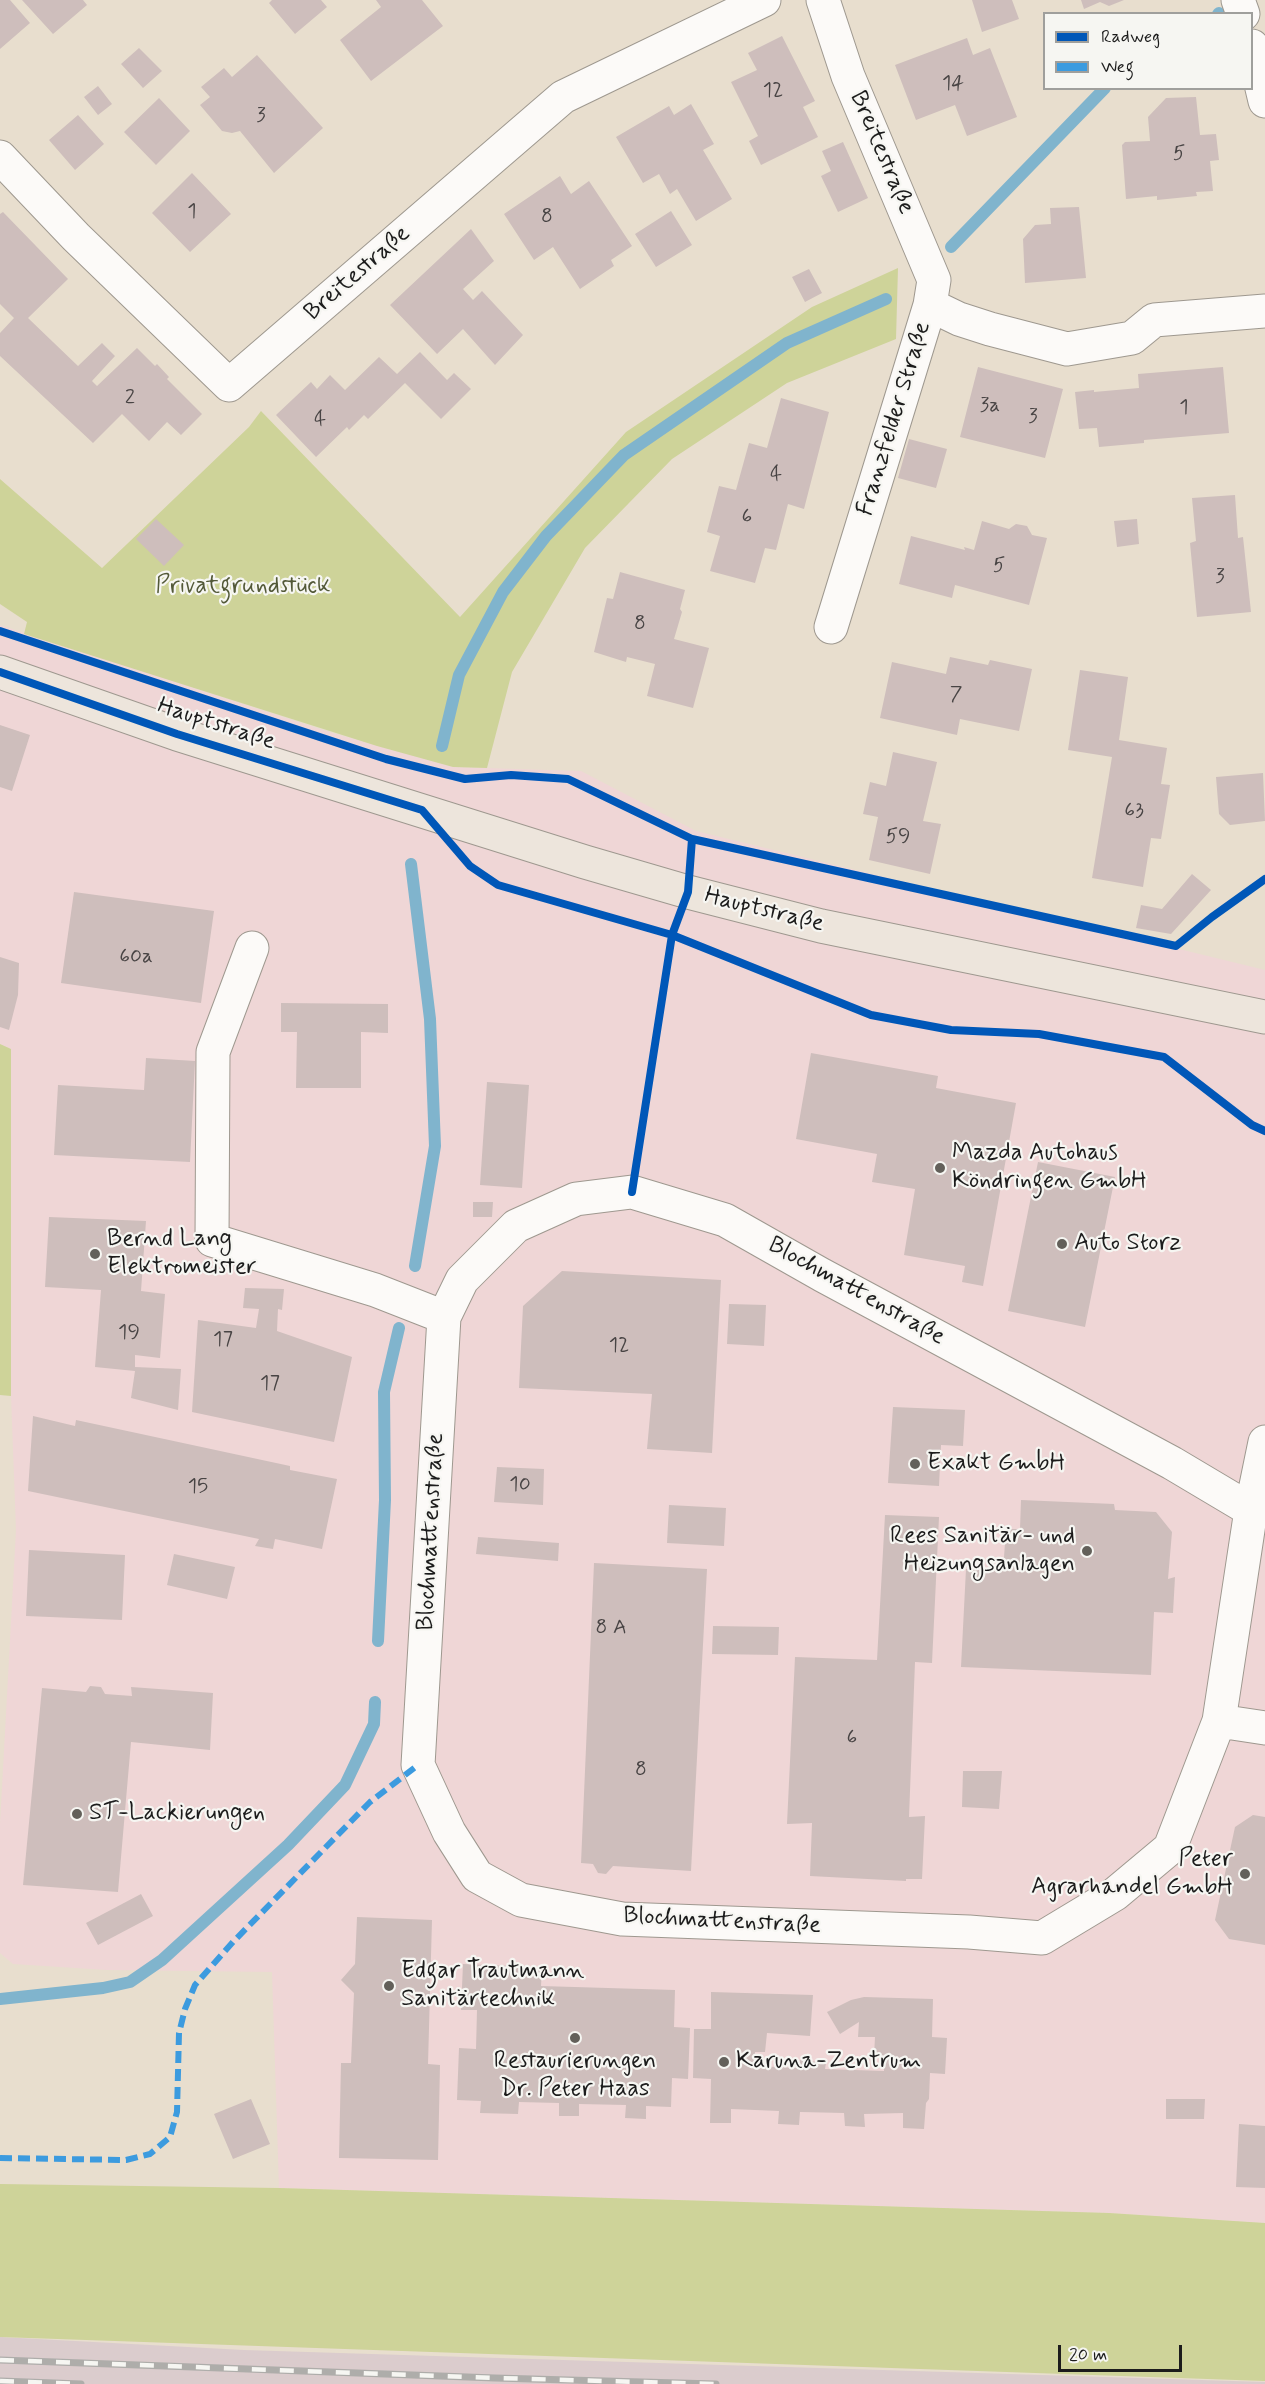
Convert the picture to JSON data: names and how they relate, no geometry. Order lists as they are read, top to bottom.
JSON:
{
  "streets": {
    "main road": ["Hauptstraße"],
    "street": ["Breitestraße", "Franzfelder Straße", "Blochmattenstraße"]
  },
  "crossings": [
    ["Breitestraße", "Franzfelder Straße"]
  ],
  "parks": ["Privatgrundstück"],
  "places": [
    "Mazda Autohaus Köndringen GmbH",
    "Auto Storz",
    "Bernd Lang Elektromeister",
    "Exakt GmbH",
    "Rees Sanitär- und Heizungsanlagen",
    "ST-Lackierungen",
    "Peter Agrarhandel GmbH",
    "Edgar Trautmann Sanitärtechnik",
    "Restaurierungen Dr. Peter Haas",
    "Karuna-Zentrum"
  ],
  "house_numbers": [
    "14",
    "12",
    "3",
    "5",
    "1",
    "8",
    "2",
    "3a",
    "1",
    "3",
    "4",
    "4",
    "6",
    "5",
    "3",
    "8",
    "7",
    "63",
    "59",
    "60a",
    "19",
    "17",
    "12",
    "17",
    "10",
    "15",
    "8 A",
    "6",
    "8"
  ],
  "legend": ["Radweg", "Weg"],
  "scale_bar": "20 m"
}
